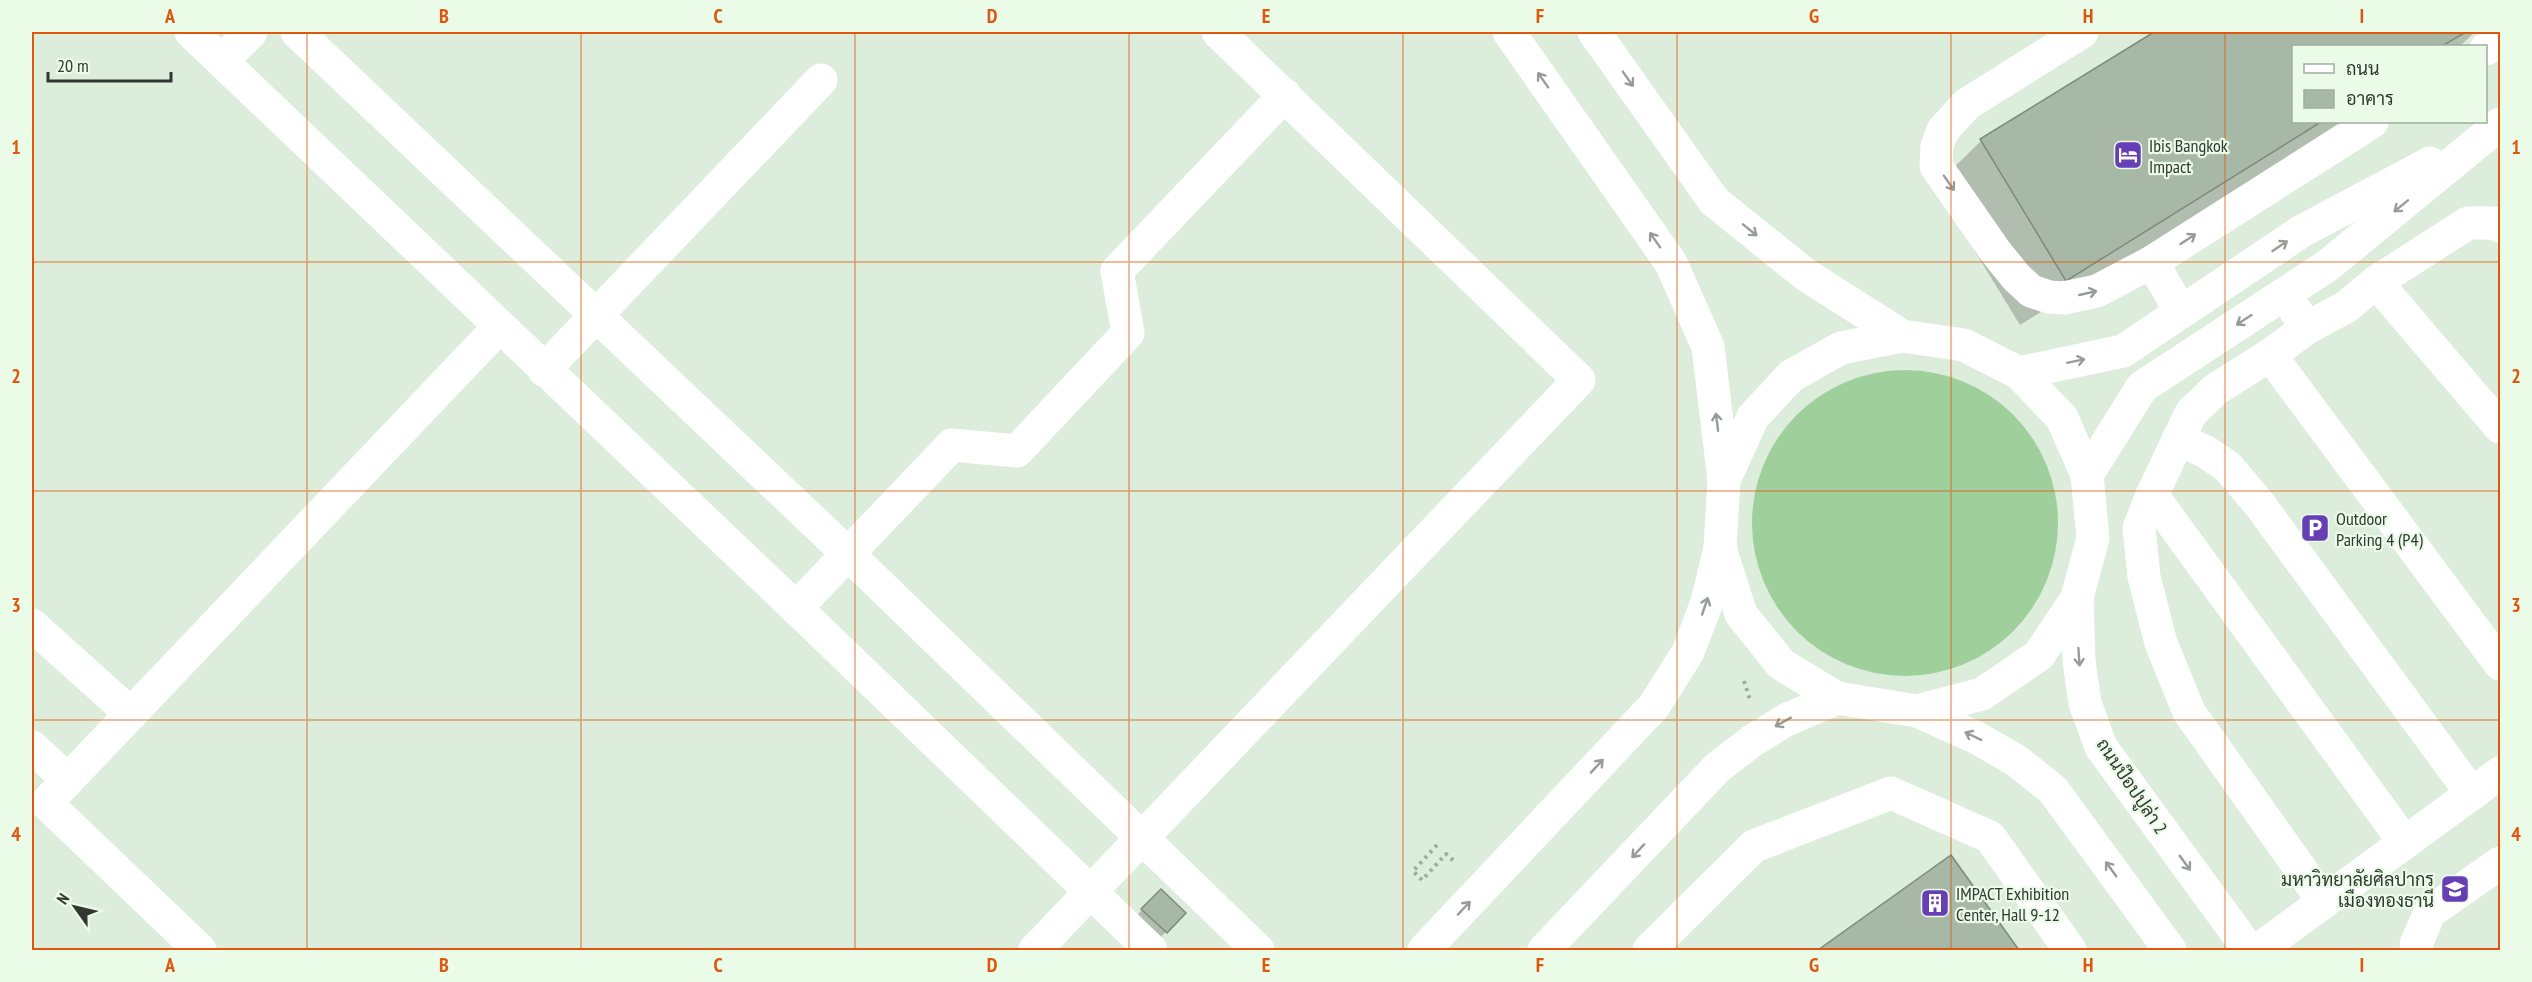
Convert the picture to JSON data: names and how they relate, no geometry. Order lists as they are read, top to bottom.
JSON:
{
  "streets": {
    "street": ["ถนนป๊อปปูล่า 2"]
  },
  "places": {
    "hotel": ["Ibis Bangkok Impact"],
    "parking": ["Outdoor Parking 4 (P4)"],
    "school or university": ["มหาวิทยาลัยศิลปากร เมืองทองธานี"],
    "building": ["IMPACT Exhibition Center, Hall 9-12"]
  },
  "legend": ["ถนน", "อาคาร"],
  "scale_bar": "20 m",
  "north": "top left",
  "grid": {
    "columns": [
      "A",
      "B",
      "C",
      "D",
      "E",
      "F",
      "G",
      "H",
      "I"
    ],
    "rows": [
      "1",
      "2",
      "3",
      "4"
    ]
  }
}
